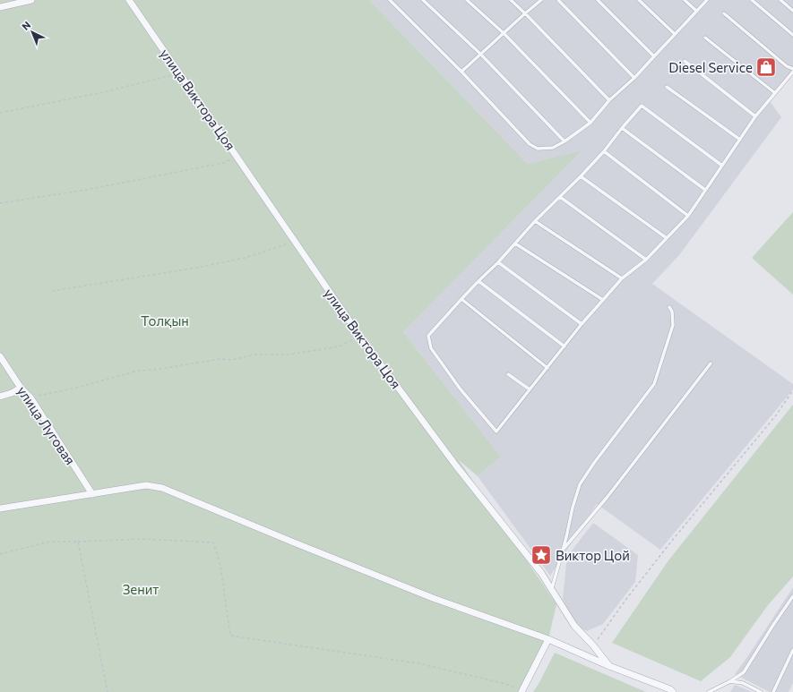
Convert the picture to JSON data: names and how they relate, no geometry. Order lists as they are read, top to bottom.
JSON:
{
  "streets": {
    "street": ["улица Виктора Цоя", "улица Луговая"]
  },
  "parks": ["Толқын", "Зенит"],
  "places": {
    "shop": ["Diesel Service"],
    "place": ["Виктор Цой"]
  },
  "north": "top left"
}
